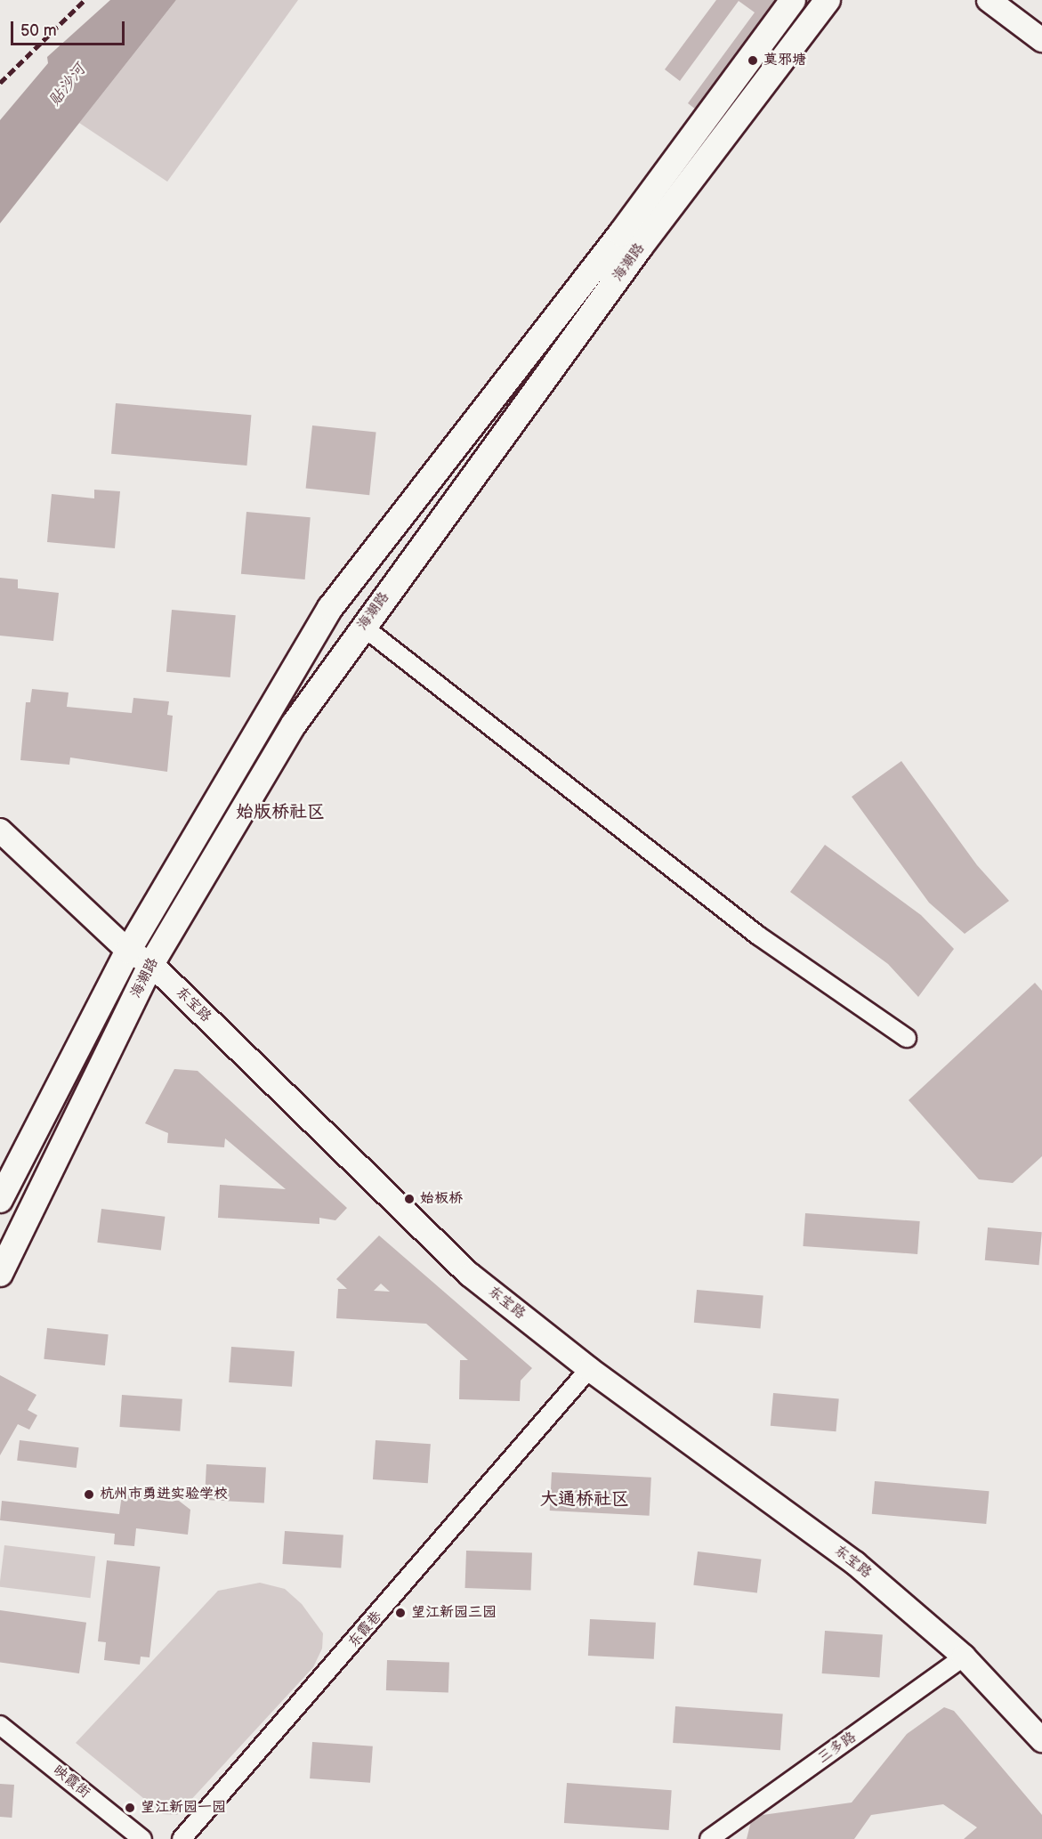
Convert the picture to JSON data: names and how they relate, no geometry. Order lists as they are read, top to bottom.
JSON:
{
  "streets": {
    "main road": ["海潮路"],
    "street": [
      "东宝路",
      "东霞巷",
      "三多路",
      "映霞街"
    ]
  },
  "crossings": [
    ["海潮路", "东宝路"],
    ["东宝路", "东霞巷"],
    ["东宝路", "三多路"]
  ],
  "districts": ["始版桥社区", "大通桥社区"],
  "water": ["贴沙河"],
  "places": [
    "莫邪塘",
    "始板桥",
    "杭州市勇进实验学校",
    "望江新园三园",
    "望江新园一园"
  ],
  "scale_bar": "50 m"
}
